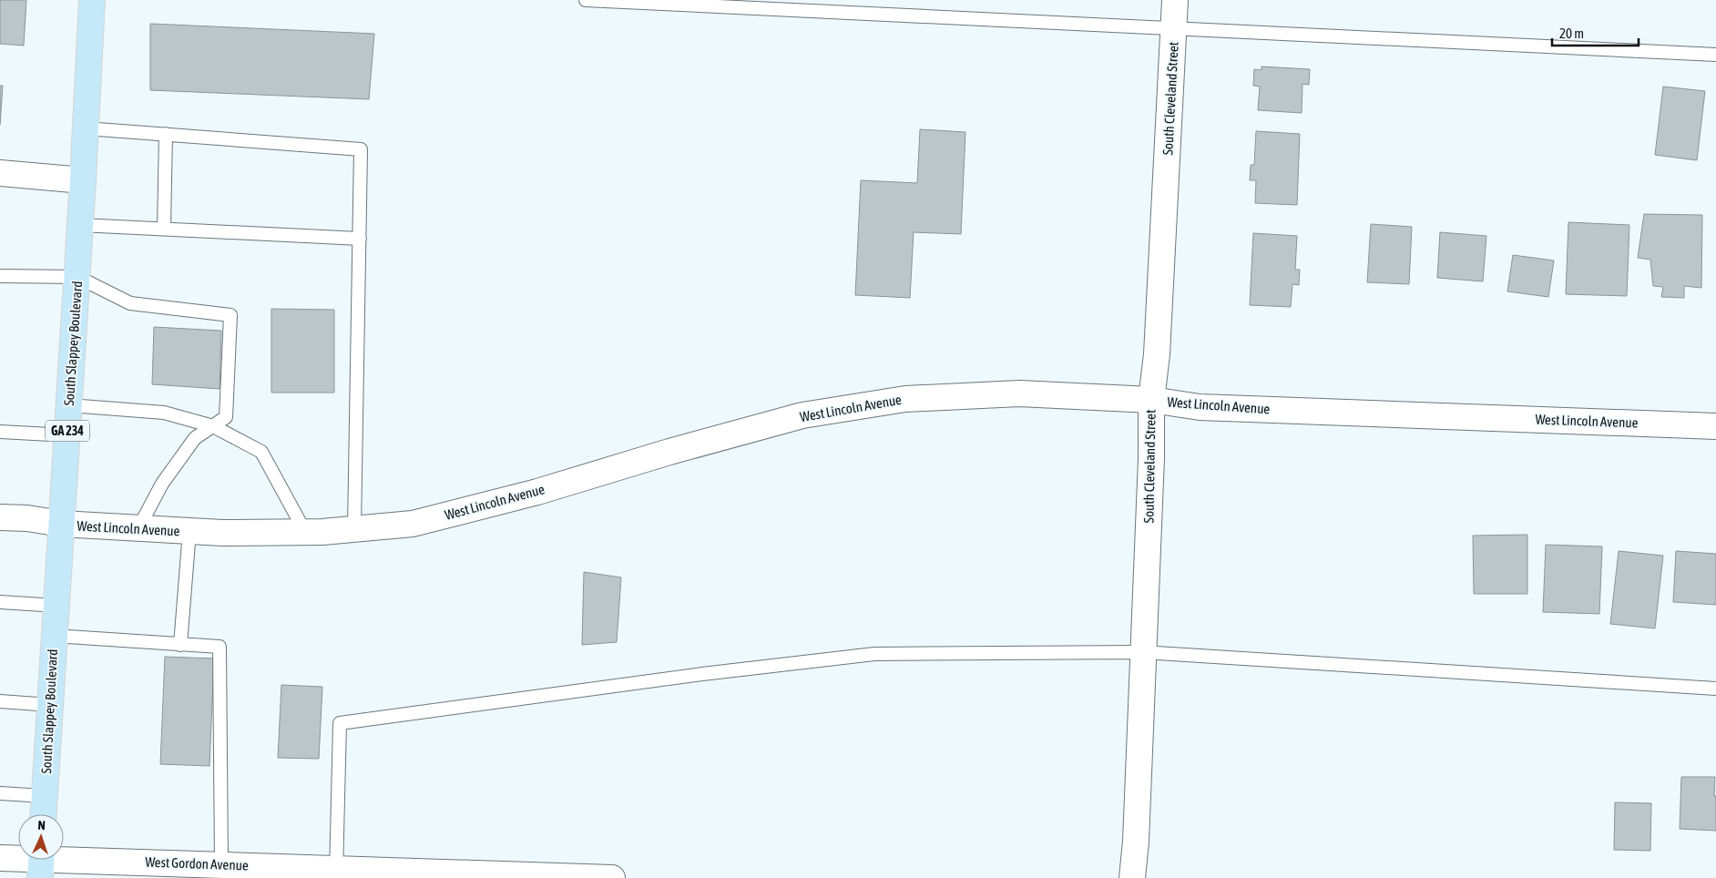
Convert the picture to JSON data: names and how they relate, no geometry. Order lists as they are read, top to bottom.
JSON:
{
  "streets": {
    "main road": ["South Slappey Boulevard", "GA 234"],
    "street": ["South Cleveland Street", "West Lincoln Avenue", "West Gordon Avenue"]
  },
  "crossings": [
    ["South Cleveland Street", "West Lincoln Avenue"],
    ["South Slappey Boulevard", "West Lincoln Avenue"]
  ],
  "scale_bar": "20 m",
  "north": "top"
}
